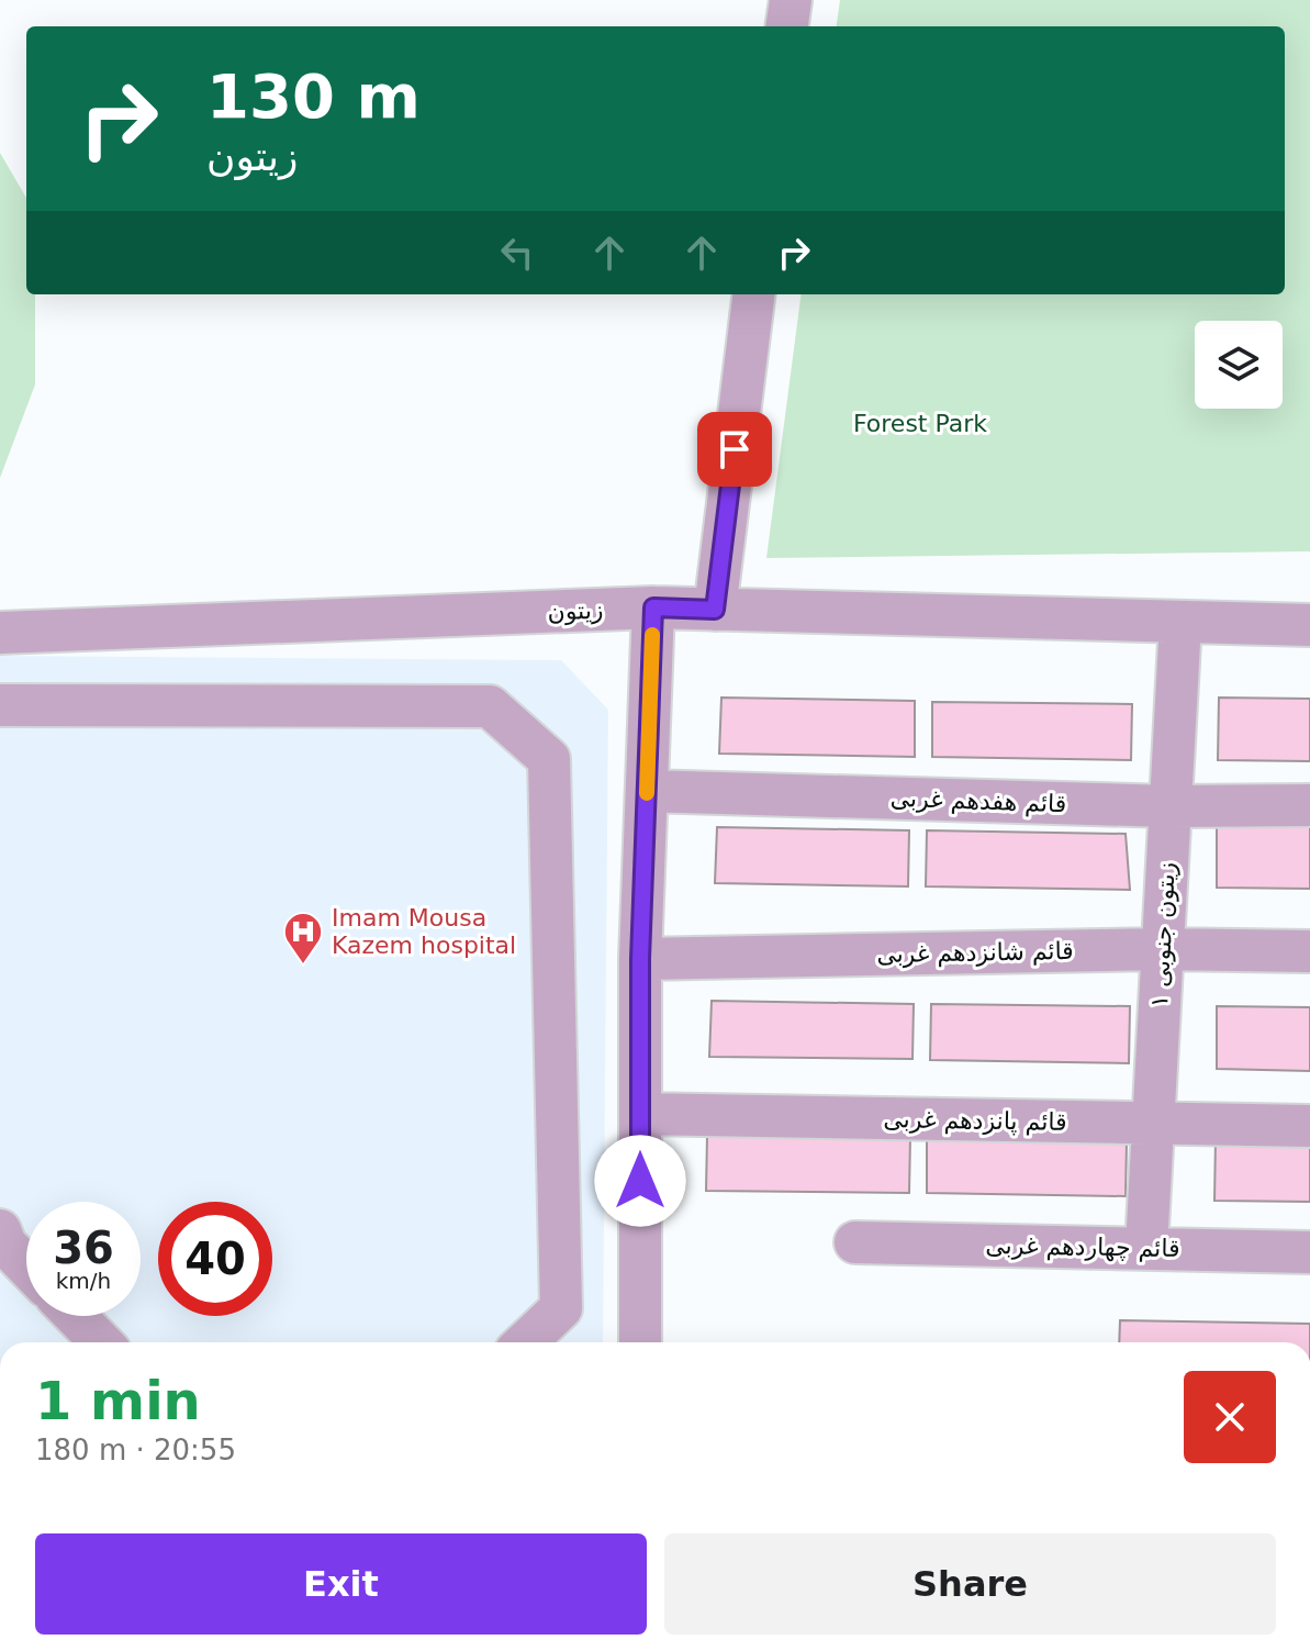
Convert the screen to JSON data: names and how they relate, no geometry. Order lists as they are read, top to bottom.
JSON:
{
  "streets": {
    "street": [
      "زیتون",
      "قائم هفدهم غربی",
      "زیتون جنوبی ۱",
      "قائم شانزدهم غربی",
      "قائم پانزدهم غربی",
      "قائم چهاردهم غربی"
    ]
  },
  "crossings": [
    ["زیتون", "زیتون جنوبی ۱"],
    ["قائم هفدهم غربی", "زیتون جنوبی ۱"],
    ["زیتون جنوبی ۱", "قائم شانزدهم غربی"],
    ["زیتون جنوبی ۱", "قائم پانزدهم غربی"],
    ["زیتون جنوبی ۱", "قائم چهاردهم غربی"]
  ],
  "parks": ["Forest Park"],
  "places": {
    "hospital": ["Imam Mousa Kazem hospital"]
  },
  "page": {
    "turn": ["130 m", "زیتون"],
    "speed": "36 km/h",
    "limit": "40",
    "heading": ["1 min", "180 m · 20:55"],
    "buttons": ["Exit", "Share"]
  }
}
